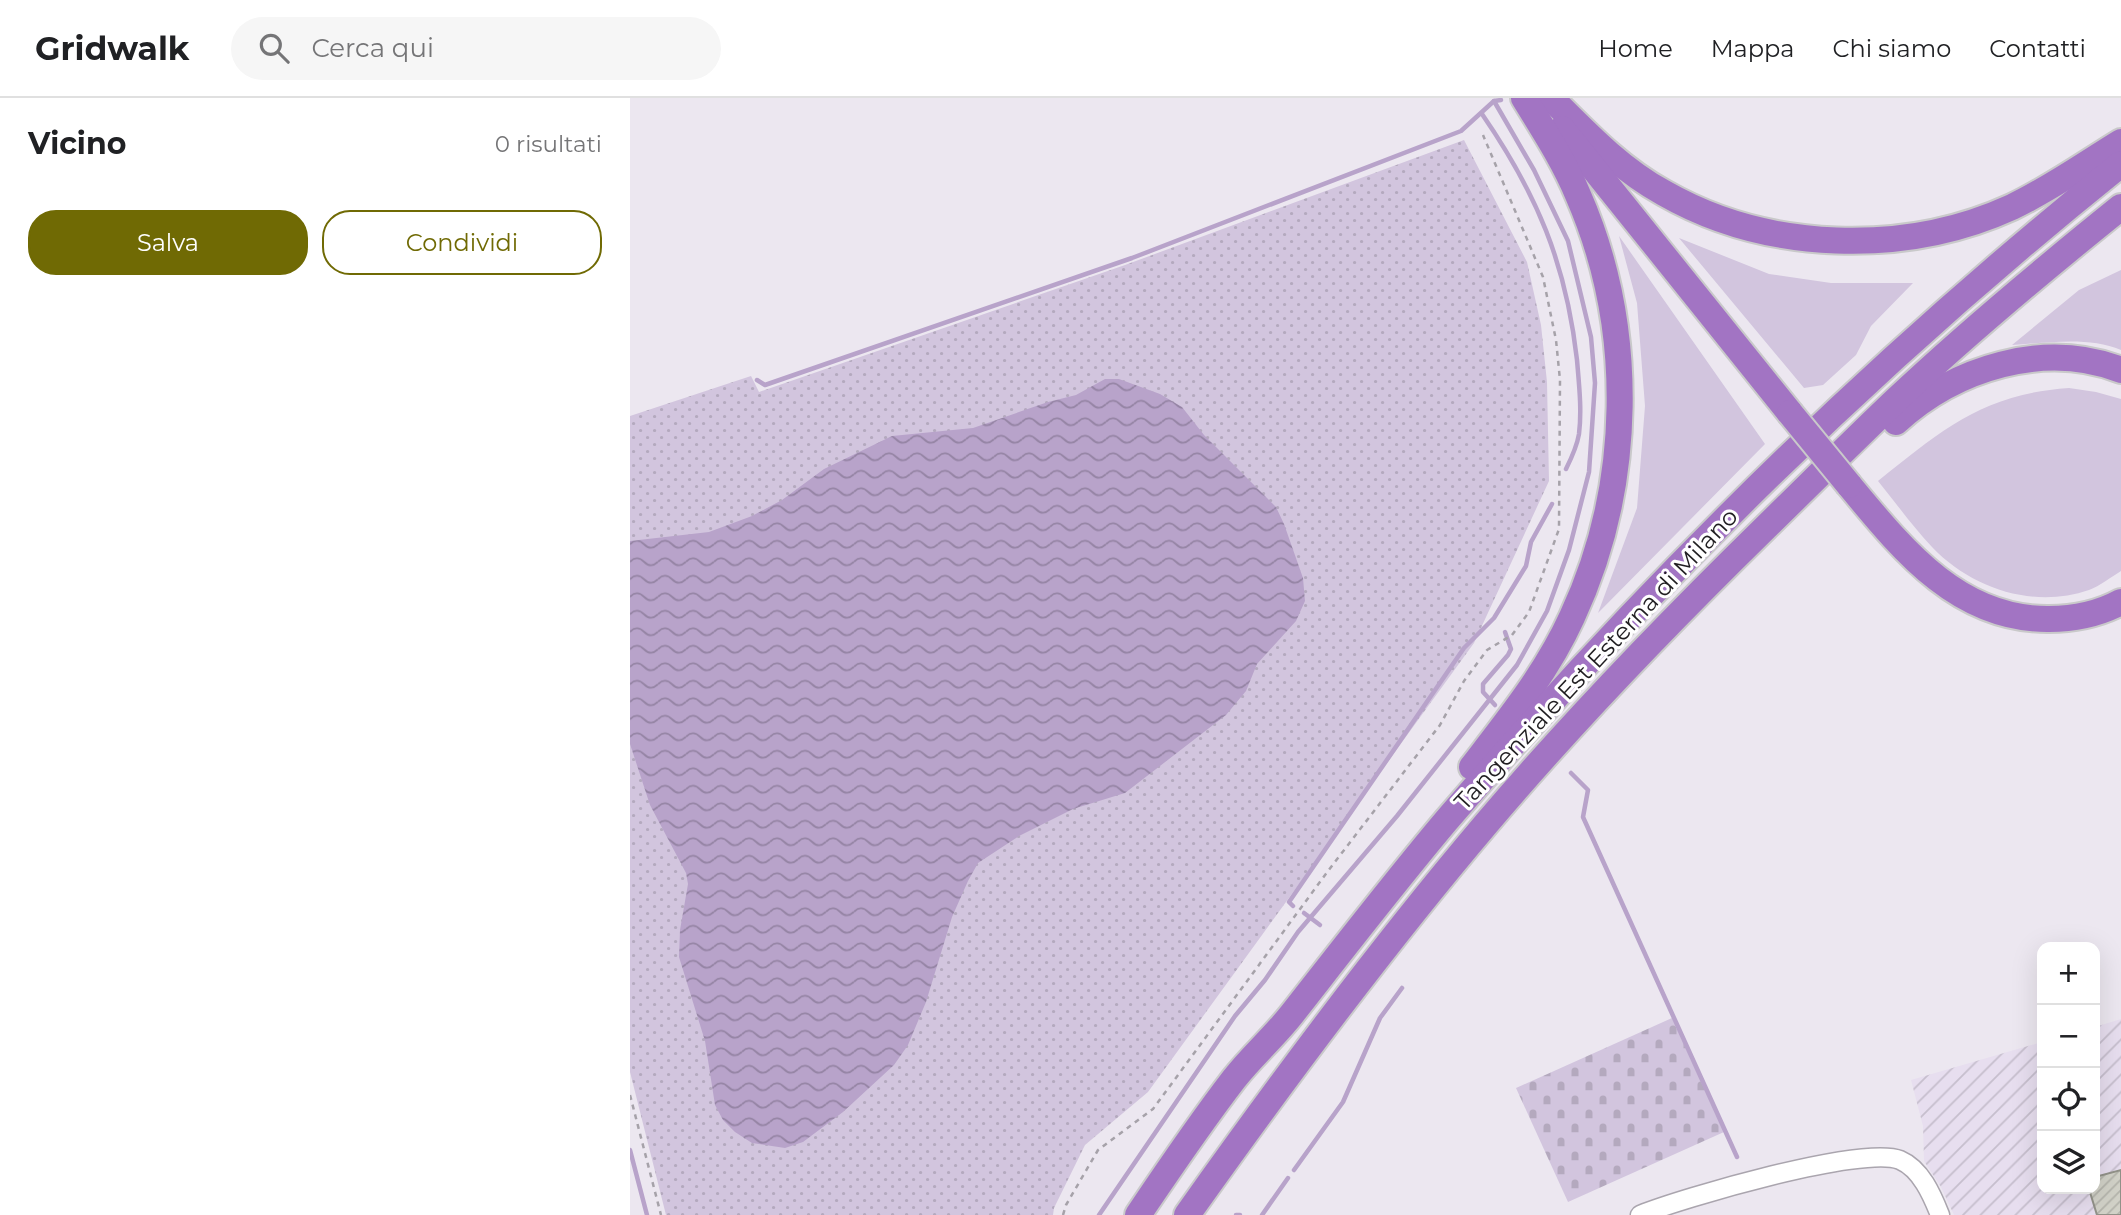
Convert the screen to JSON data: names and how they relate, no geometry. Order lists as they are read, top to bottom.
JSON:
{
  "streets": {
    "highway": ["Tangenziale Est Esterna di Milano"]
  },
  "page": {
    "header": "Gridwalk",
    "search": "Cerca qui",
    "nav": [
      "Home",
      "Mappa",
      "Chi siamo",
      "Contatti"
    ],
    "heading": ["Vicino", "0 risultati"],
    "buttons": ["Salva", "Condividi"],
    "map_buttons": ["+", "−"]
  }
}
